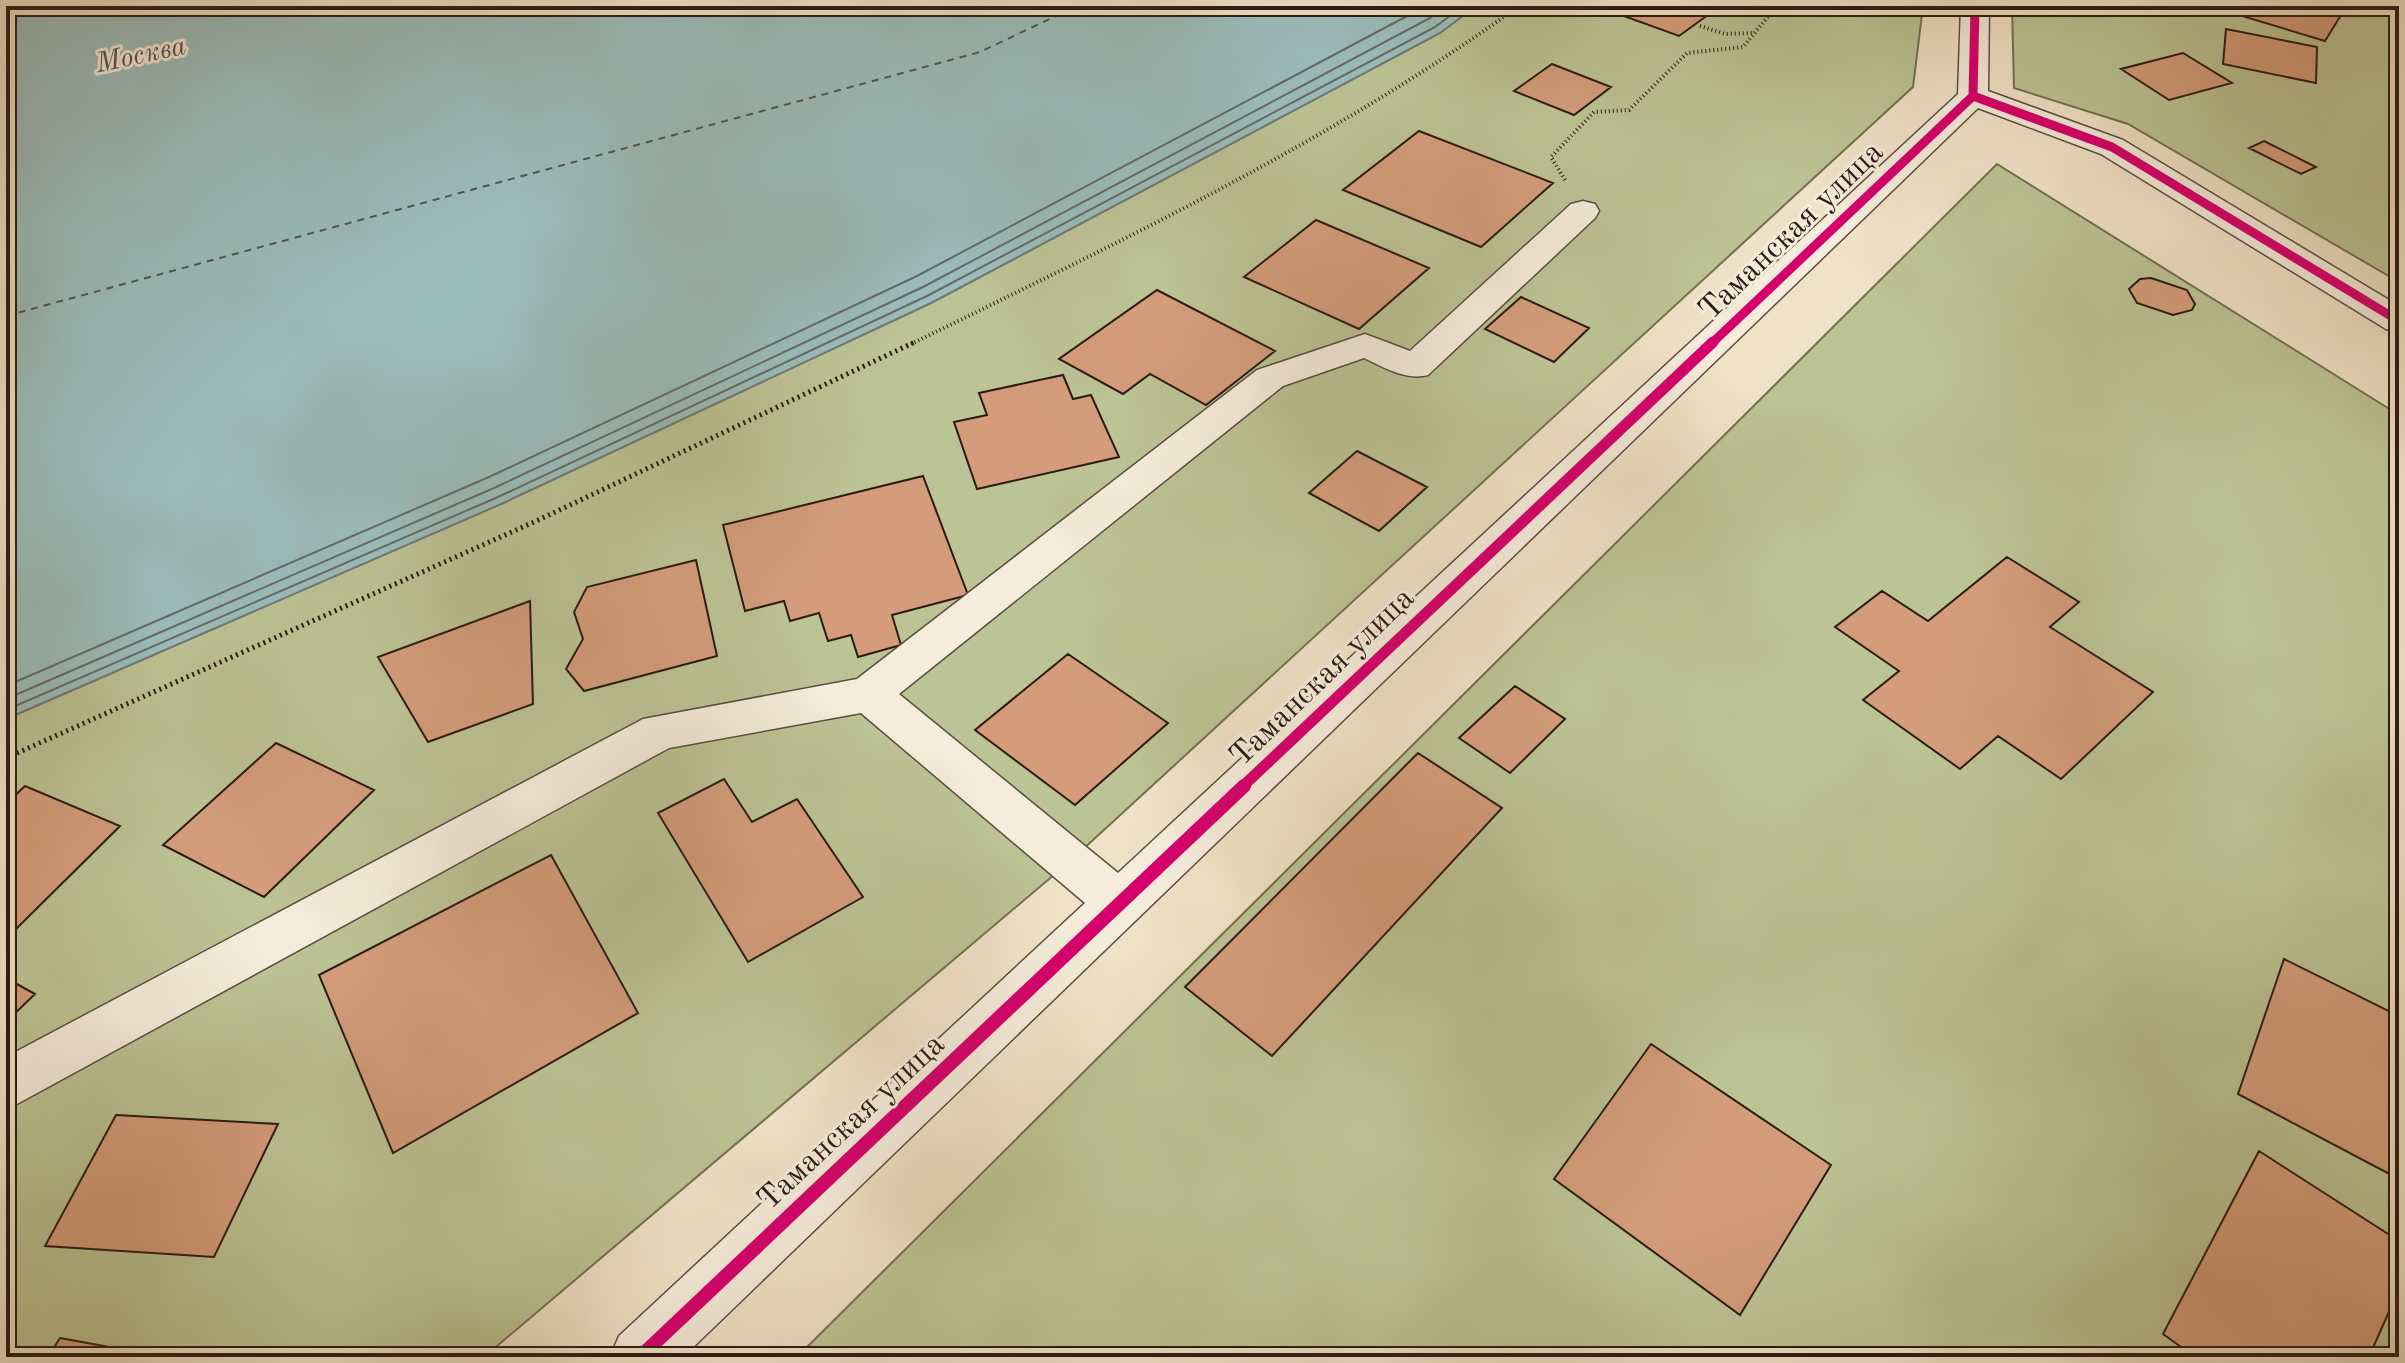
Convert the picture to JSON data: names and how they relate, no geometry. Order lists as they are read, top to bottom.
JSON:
{
  "streets": {
    "street": ["Таманская улица"]
  },
  "water": ["Москва"]
}
